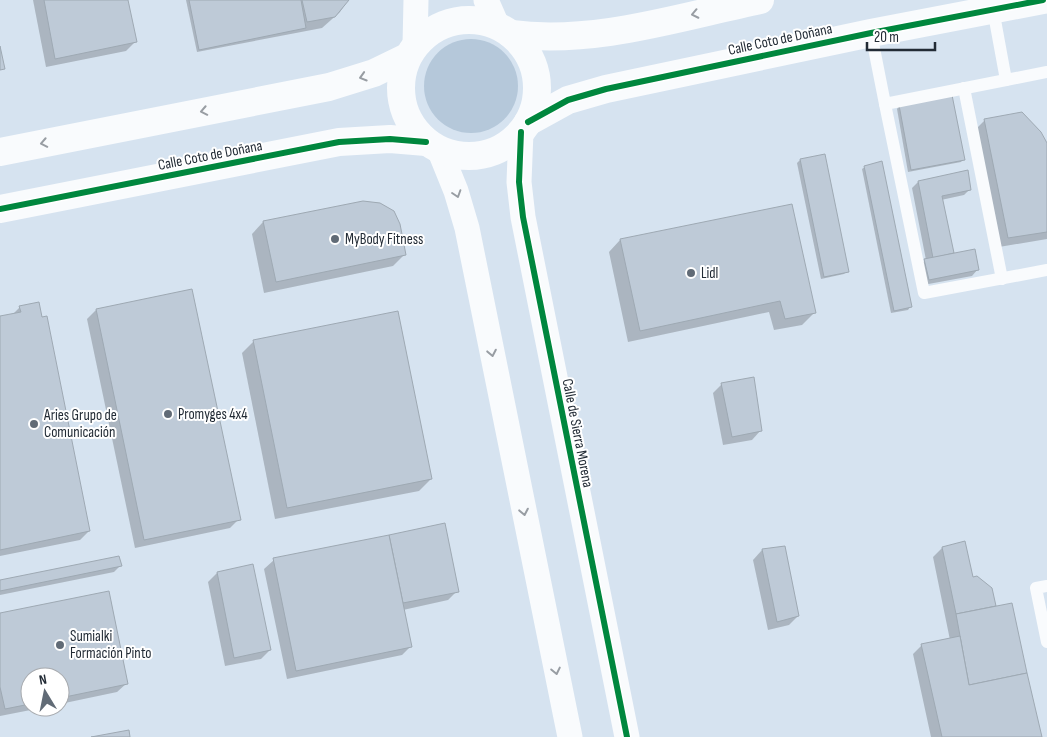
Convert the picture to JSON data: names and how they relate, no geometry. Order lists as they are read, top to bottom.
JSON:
{
  "streets": {
    "street": ["Calle Coto de Doñana", "Calle de Sierra Morena"]
  },
  "crossings": [
    ["Calle Coto de Doñana", "Calle de Sierra Morena"]
  ],
  "places": [
    "MyBody Fitness",
    "Lidl",
    "Promyges 4x4",
    "Aries Grupo de Comunicación",
    "Sumialki Formación Pinto"
  ],
  "scale_bar": "20 m",
  "north": "top"
}
